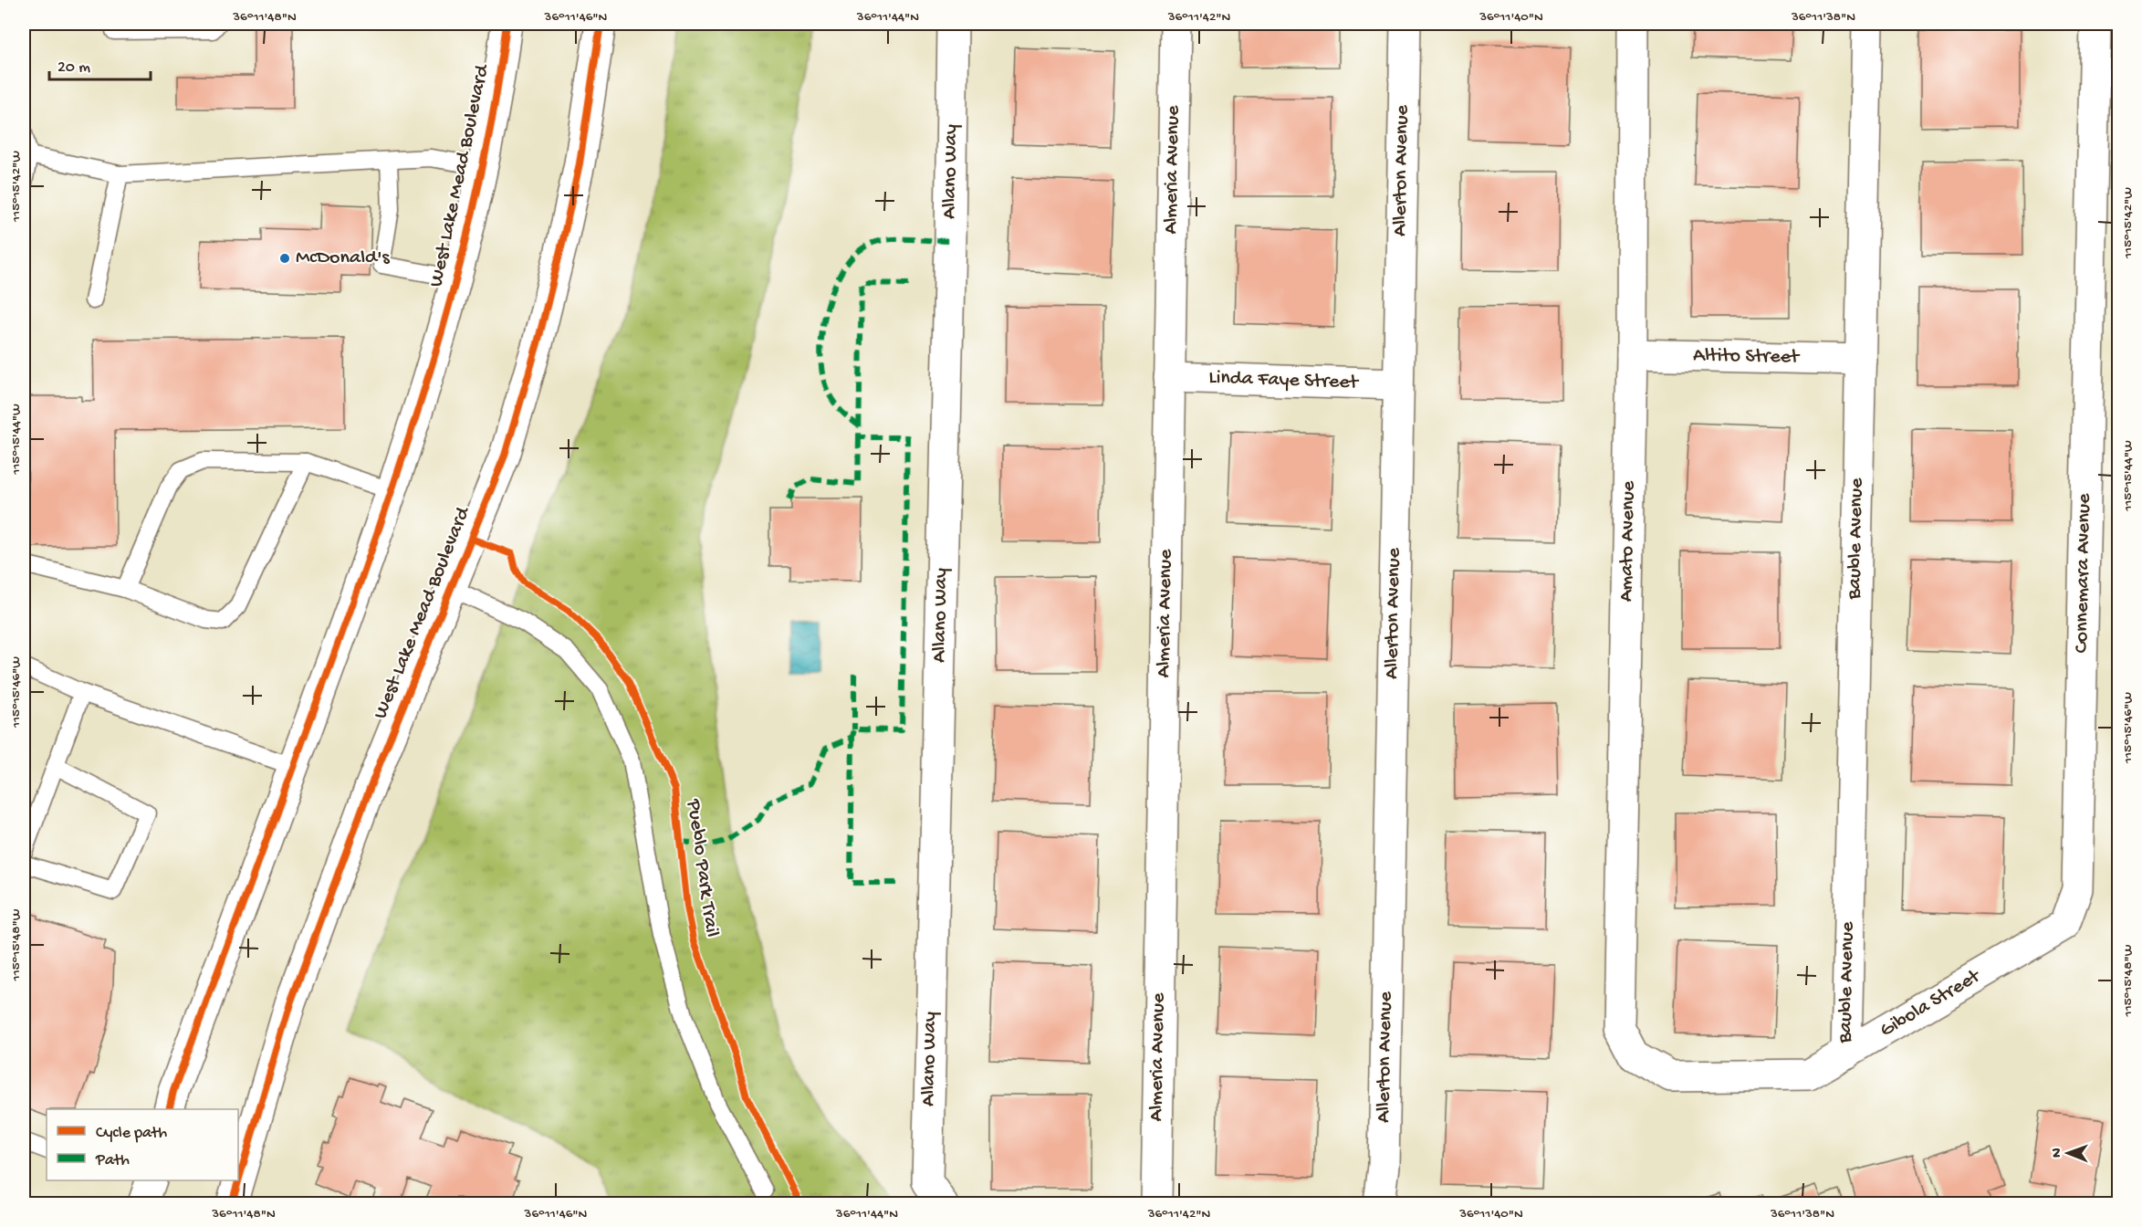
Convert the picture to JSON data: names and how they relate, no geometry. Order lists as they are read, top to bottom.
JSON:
{
  "streets": {
    "street": [
      "Almeria Avenue",
      "Allerton Avenue",
      "Allano Way",
      "West Lake Mead Boulevard",
      "Altito Street",
      "Linda Faye Street",
      "Bauble Avenue",
      "Amato Avenue",
      "Connemara Avenue",
      "Gibola Street"
    ],
    "cycle path": ["Pueblo Park Trail"]
  },
  "crossings": [
    ["Almeria Avenue", "Linda Faye Street"],
    ["Allerton Avenue", "Linda Faye Street"],
    ["Altito Street", "Bauble Avenue"],
    ["Altito Street", "Amato Avenue"],
    ["Bauble Avenue", "Gibola Street"],
    ["Amato Avenue", "Gibola Street"],
    ["Connemara Avenue", "Gibola Street"]
  ],
  "places": ["McDonald's"],
  "legend": ["Cycle path", "Path"],
  "scale_bar": "20 m",
  "north": "left",
  "coordinates": [
    "36°11'48\"N",
    "36°11'46\"N",
    "36°11'44\"N",
    "36°11'42\"N",
    "36°11'40\"N",
    "36°11'38\"N",
    "115°15'42\"W",
    "115°15'44\"W",
    "115°15'46\"W",
    "115°15'48\"W"
  ]
}
